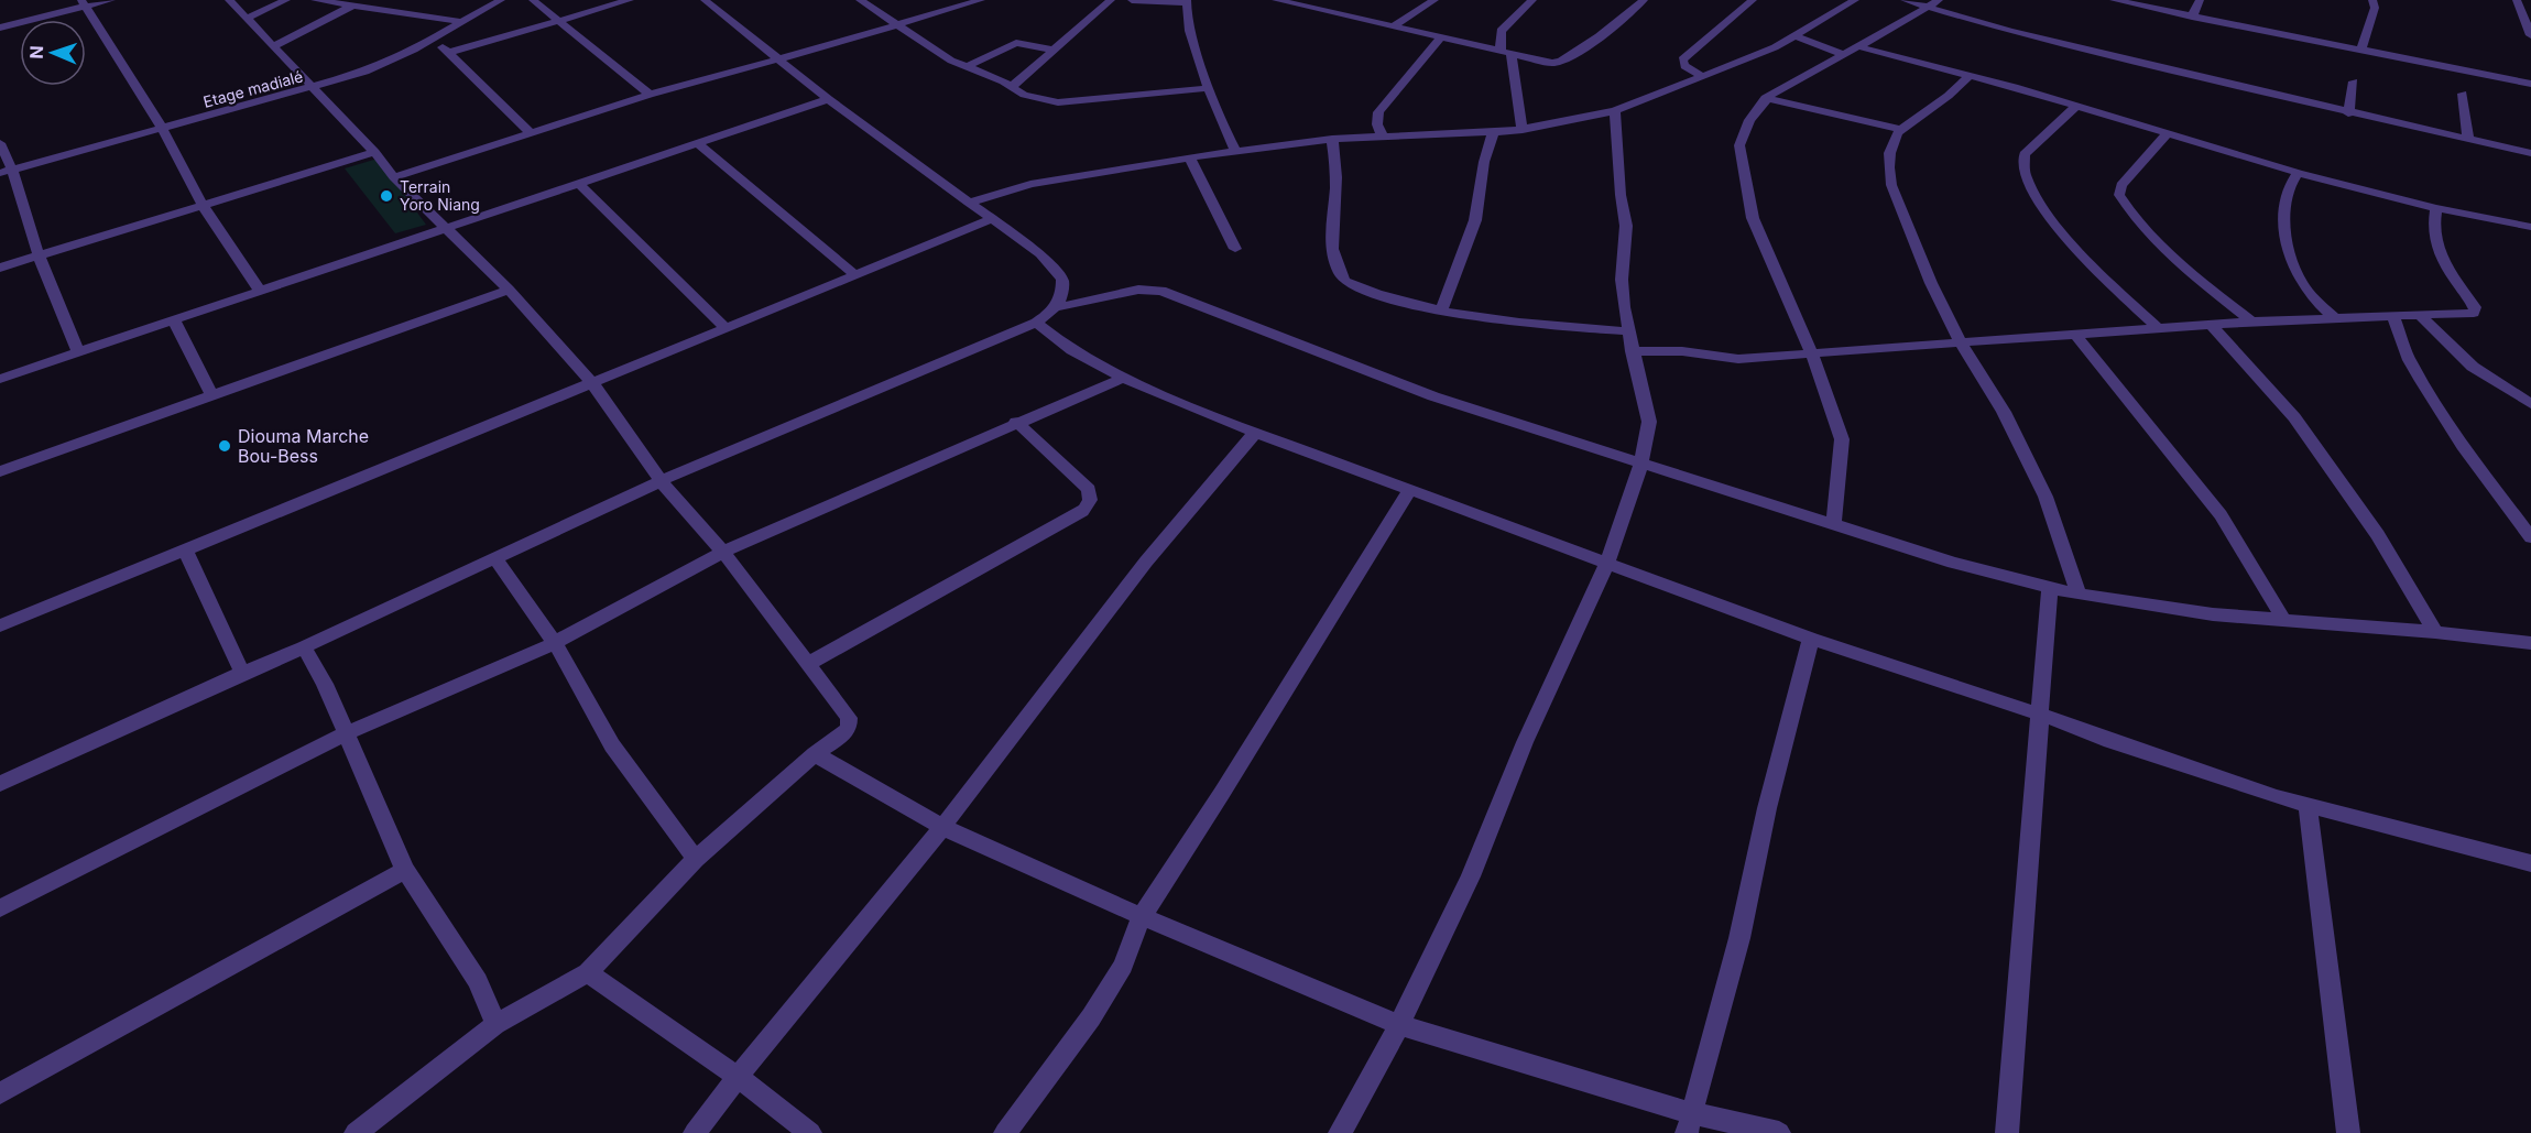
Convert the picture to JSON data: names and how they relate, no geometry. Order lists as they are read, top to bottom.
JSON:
{
  "streets": {
    "street": ["Etage madialé"]
  },
  "places": ["Terrain Yoro Niang", "Diouma Marche Bou-Bess"],
  "north": "left"
}
